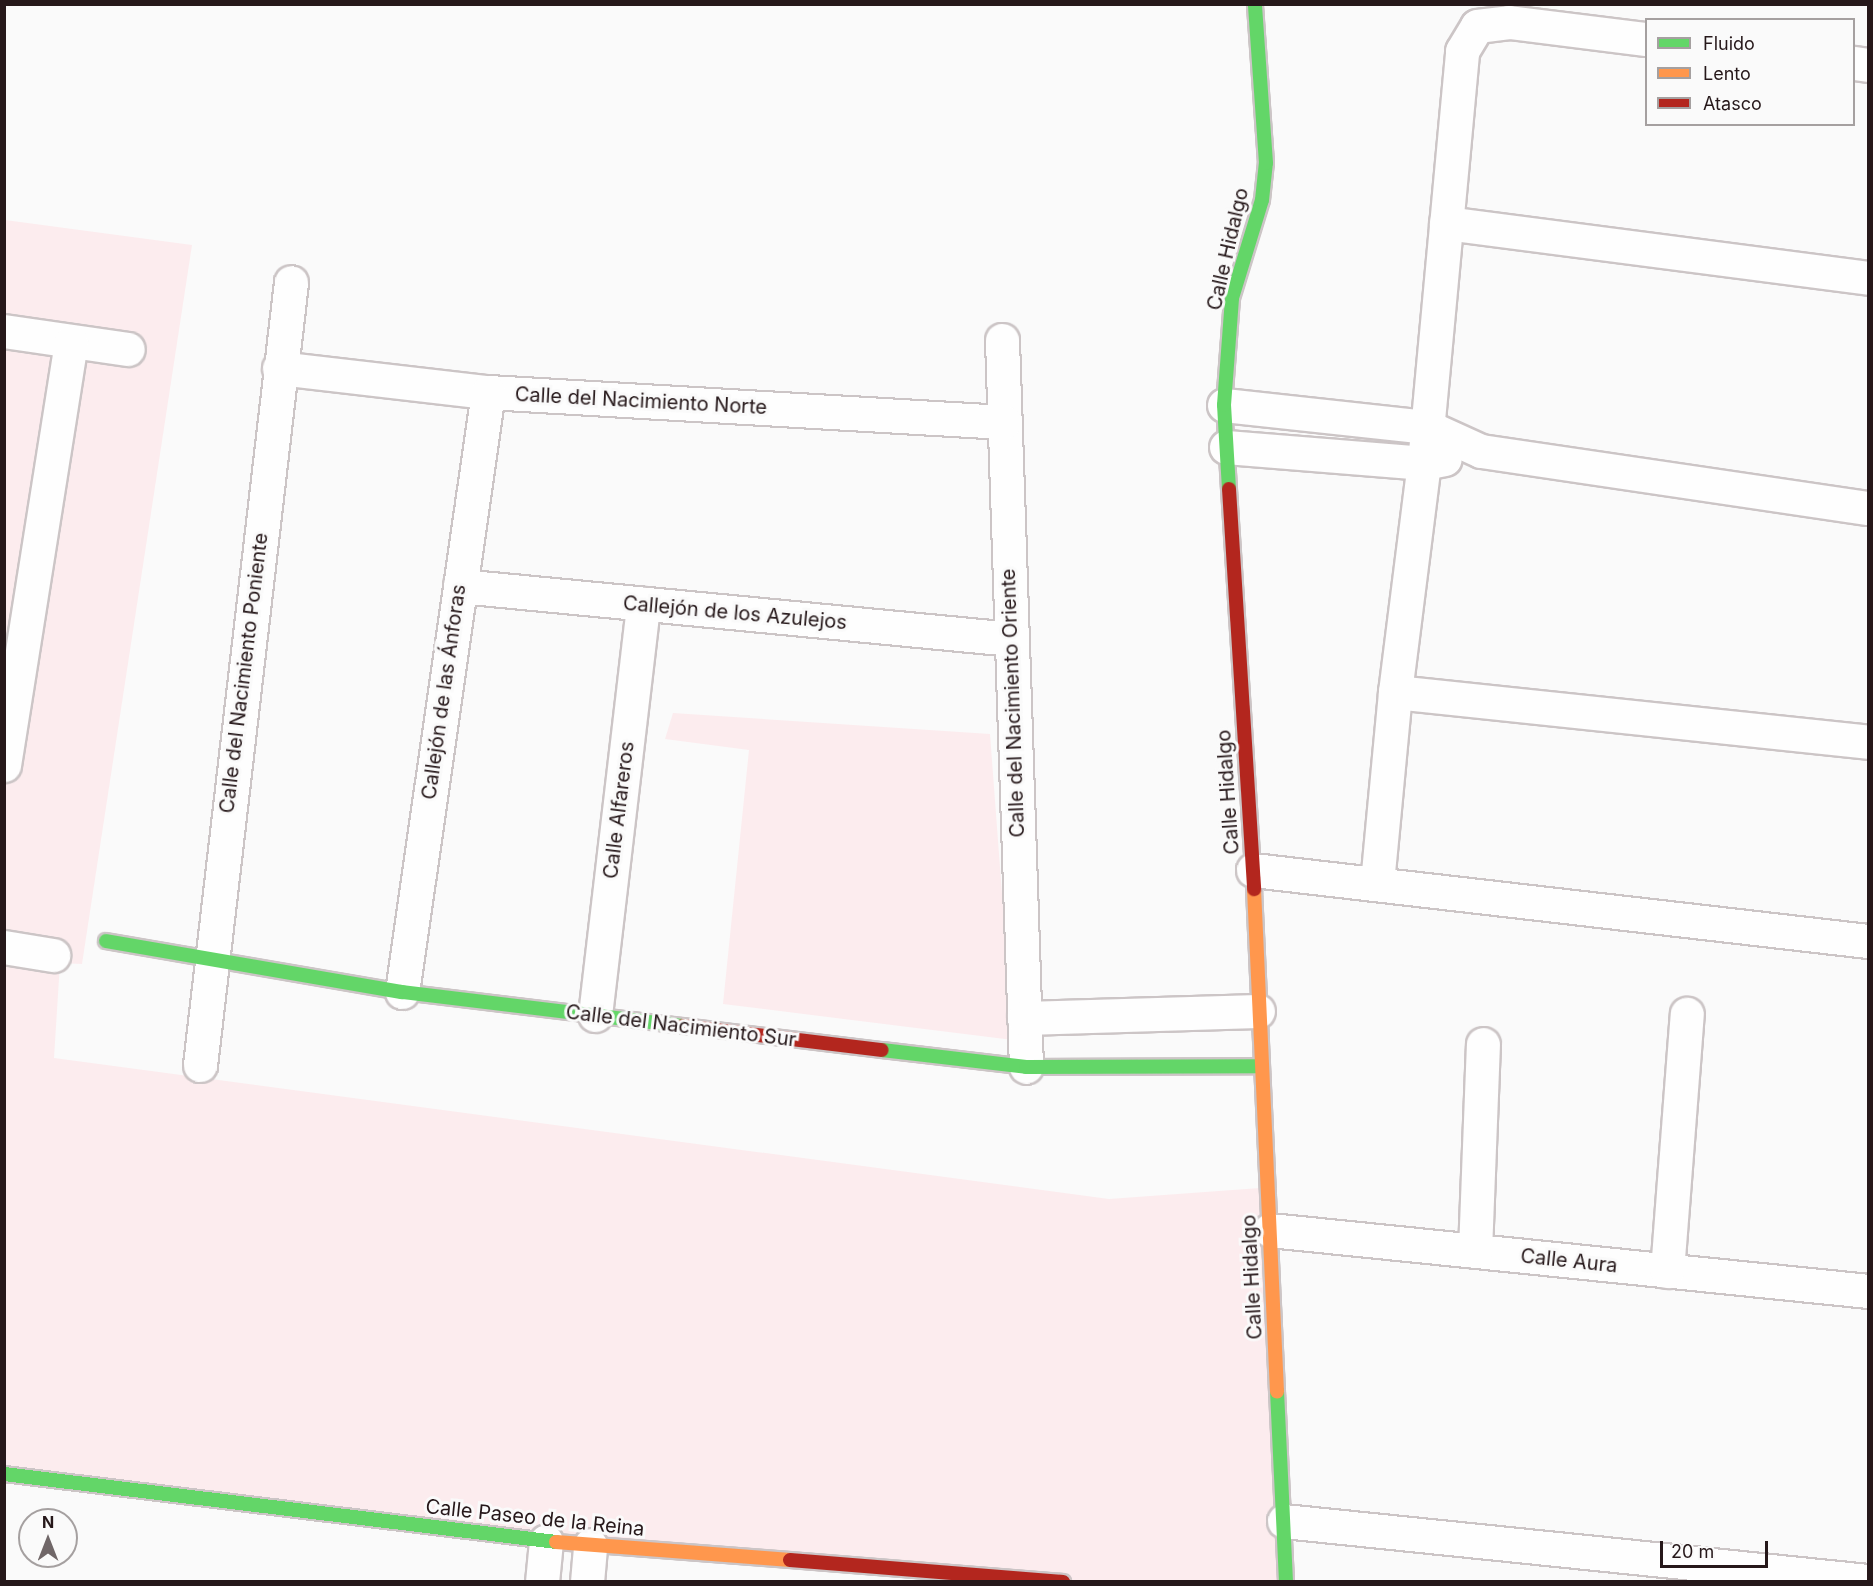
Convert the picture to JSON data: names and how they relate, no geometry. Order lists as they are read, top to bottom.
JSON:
{
  "streets": {
    "street": [
      "Calle Hidalgo",
      "Calle del Nacimiento Norte",
      "Callejón de los Azulejos",
      "Calle del Nacimiento Poniente",
      "Callejón de las Ánforas",
      "Calle del Nacimiento Oriente",
      "Calle Alfareros",
      "Calle del Nacimiento Sur",
      "Calle Aura",
      "Calle Paseo de la Reina"
    ]
  },
  "crossings": [
    ["Calle Hidalgo", "Calle del Nacimiento Sur"],
    ["Calle Hidalgo", "Calle Aura"],
    ["Calle del Nacimiento Norte", "Calle del Nacimiento Poniente"],
    ["Calle del Nacimiento Norte", "Callejón de las Ánforas"],
    ["Calle del Nacimiento Norte", "Calle del Nacimiento Oriente"],
    ["Callejón de los Azulejos", "Callejón de las Ánforas"],
    ["Callejón de los Azulejos", "Calle del Nacimiento Oriente"],
    ["Callejón de los Azulejos", "Calle Alfareros"],
    ["Calle del Nacimiento Poniente", "Calle del Nacimiento Sur"],
    ["Callejón de las Ánforas", "Calle del Nacimiento Sur"],
    ["Calle del Nacimiento Oriente", "Calle del Nacimiento Sur"],
    ["Calle Alfareros", "Calle del Nacimiento Sur"]
  ],
  "legend": ["Fluido", "Lento", "Atasco"],
  "scale_bar": "20 m",
  "north": "top"
}
